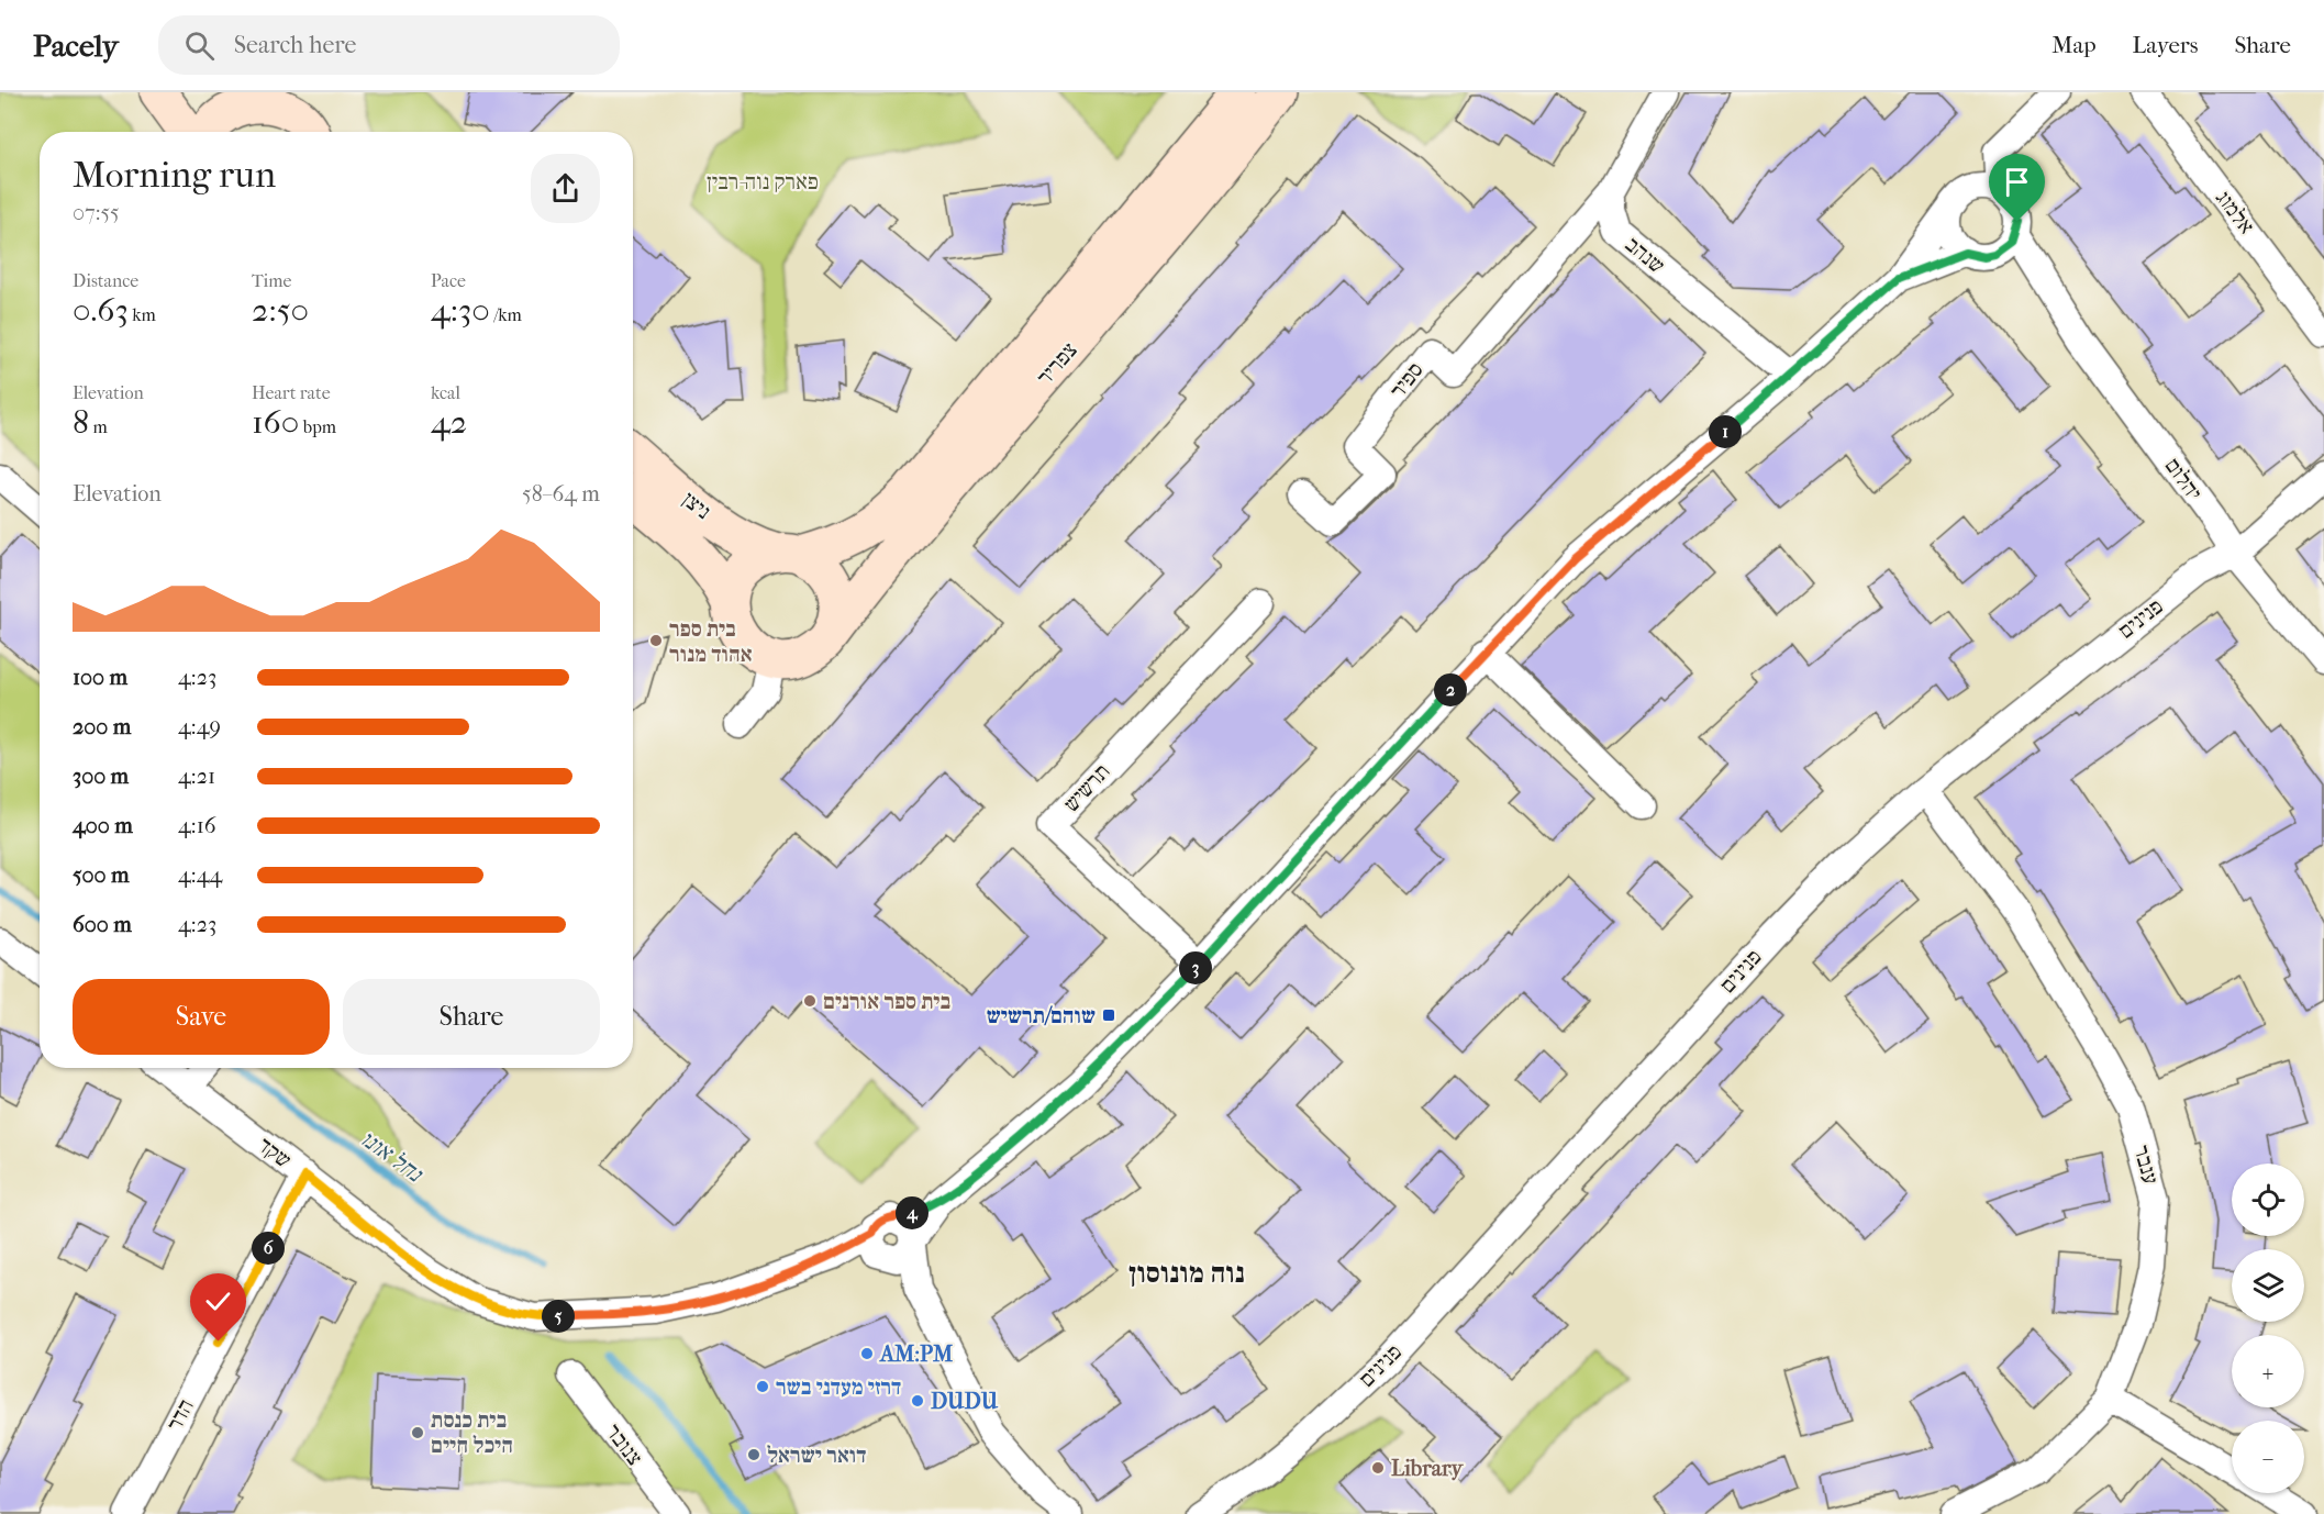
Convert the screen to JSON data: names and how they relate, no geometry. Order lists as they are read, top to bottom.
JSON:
{
  "streets": {
    "street": [
      "אלמוג",
      "שנהב",
      "צפריר",
      "ספיר",
      "יהלום",
      "ניצן",
      "פנינים",
      "תרשיש",
      "שקד",
      "ענבר",
      "הדר",
      "צנובר"
    ]
  },
  "crossings": [
    ["שנהב", "ספיר"],
    ["שנהב", "שקד"],
    ["צפריר", "ניצן"],
    ["יהלום", "פנינים"],
    ["פנינים", "ענבר"],
    ["תרשיש", "שקד"],
    ["שקד", "הדר"]
  ],
  "districts": ["נוה מונוסון"],
  "water": ["נחל אונו"],
  "parks": ["פארק נוה-רבין"],
  "places": {
    "other": [
      "בית ספר אהוד מנור",
      "בית ספר אורנים",
      "AM:PM",
      "דרזי מעדני בשר",
      "DUDU",
      "בית כנסת היכל חיים",
      "דואר ישראל",
      "Library"
    ],
    "transit": ["שוהם/תרשיש"]
  },
  "page": {
    "header": "Pacely",
    "search": "Search here",
    "nav": ["Map", "Layers", "Share"],
    "heading": ["Morning run", "07:55"],
    "stats": [
      ["Distance", "0.63 km"],
      ["Time", "2:50"],
      ["Pace", "4:30 /km"],
      ["Elevation", "8 m"],
      ["Heart rate", "160 bpm"],
      ["kcal", "42"]
    ],
    "pins": [
      "1",
      "2",
      "3",
      "4",
      "6",
      "5"
    ],
    "chart": ["Elevation", "58–64 m"],
    "list": [
      {
        "name": "100 m",
        "note": "4:23"
      },
      {
        "name": "200 m",
        "note": "4:49"
      },
      {
        "name": "300 m",
        "note": "4:21"
      },
      {
        "name": "400 m",
        "note": "4:16"
      },
      {
        "name": "500 m",
        "note": "4:44"
      },
      {
        "name": "600 m",
        "note": "4:23"
      }
    ],
    "buttons": ["Save", "Share"],
    "map_buttons": ["+", "−"]
  }
}
